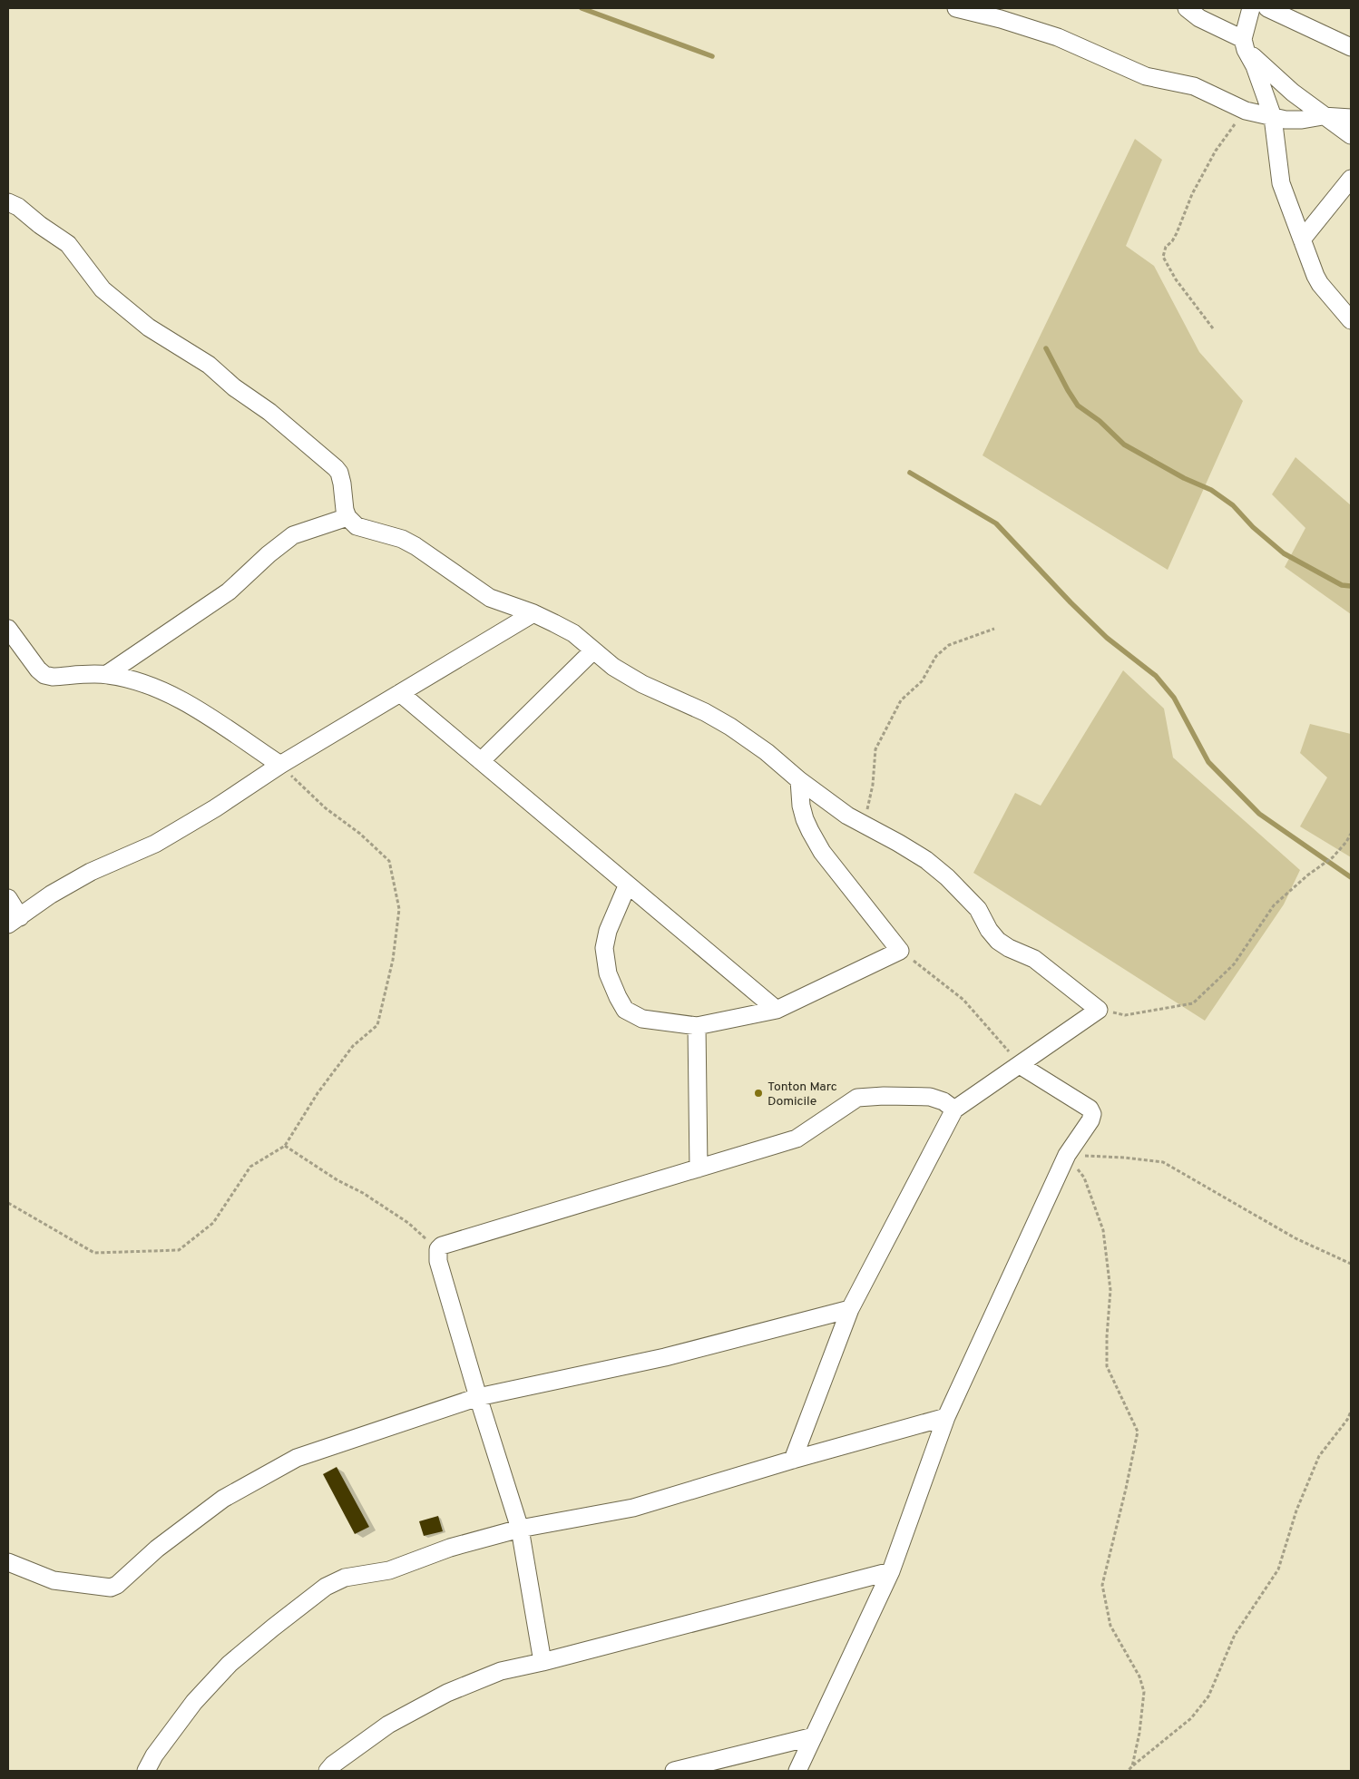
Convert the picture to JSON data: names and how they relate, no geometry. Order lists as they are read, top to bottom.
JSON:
{
  "places": ["Tonton Marc Domicile"]
}
